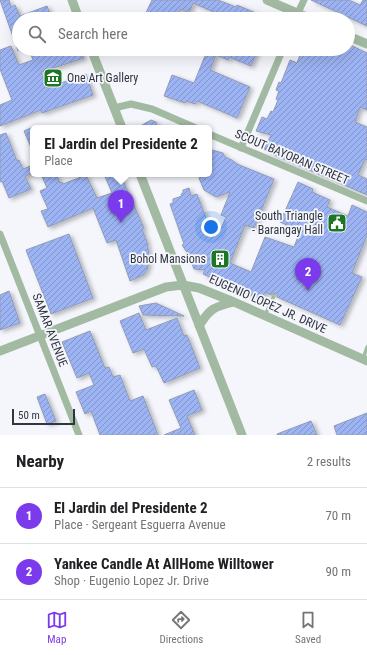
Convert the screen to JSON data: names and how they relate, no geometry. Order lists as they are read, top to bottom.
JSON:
{
  "streets": {
    "street": ["SCOUT BAYORAN STREET", "EUGENIO LOPEZ JR. DRIVE", "SAMAR AVENUE"]
  },
  "crossings": [
    ["EUGENIO LOPEZ JR. DRIVE", "SAMAR AVENUE"]
  ],
  "places": {
    "museum": ["One Art Gallery"],
    "public building": ["South Triangle - Barangay Hall"],
    "building": ["Bohol Mansions"]
  },
  "scale_bar": "50 m",
  "page": {
    "search": "Search here",
    "popup": ["El Jardin del Presidente 2", "Place"],
    "pins": ["1", "2"],
    "scale": "50 m",
    "heading": ["Nearby", "2 results"],
    "list": [
      {
        "mark": "1",
        "name": "El Jardin del Presidente 2",
        "note": "Place · Sergeant Esguerra Avenue",
        "value": "70 m"
      },
      {
        "mark": "2",
        "name": "Yankee Candle At AllHome Willtower",
        "note": "Shop · Eugenio Lopez Jr. Drive",
        "value": "90 m"
      }
    ],
    "nav": ["Map", "Directions", "Saved"]
  }
}
